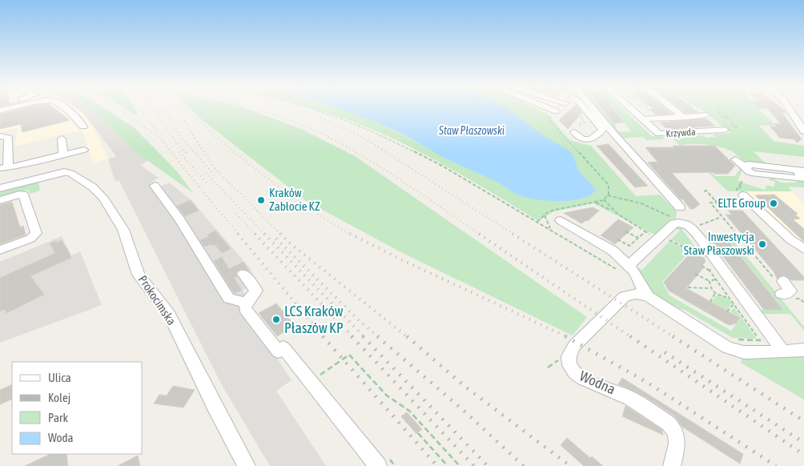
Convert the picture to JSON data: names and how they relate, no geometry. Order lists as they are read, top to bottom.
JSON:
{
  "streets": {
    "street": ["Krzywda", "Prokocimska", "Wodna"]
  },
  "water": ["Staw Płaszowski"],
  "places": [
    "Kraków Zabłocie KZ",
    "ELTE Group",
    "Inwestycja Staw Płaszowski",
    "LCS Kraków Płaszów KP"
  ],
  "legend": [
    "Ulica",
    "Kolej",
    "Park",
    "Woda"
  ]
}
